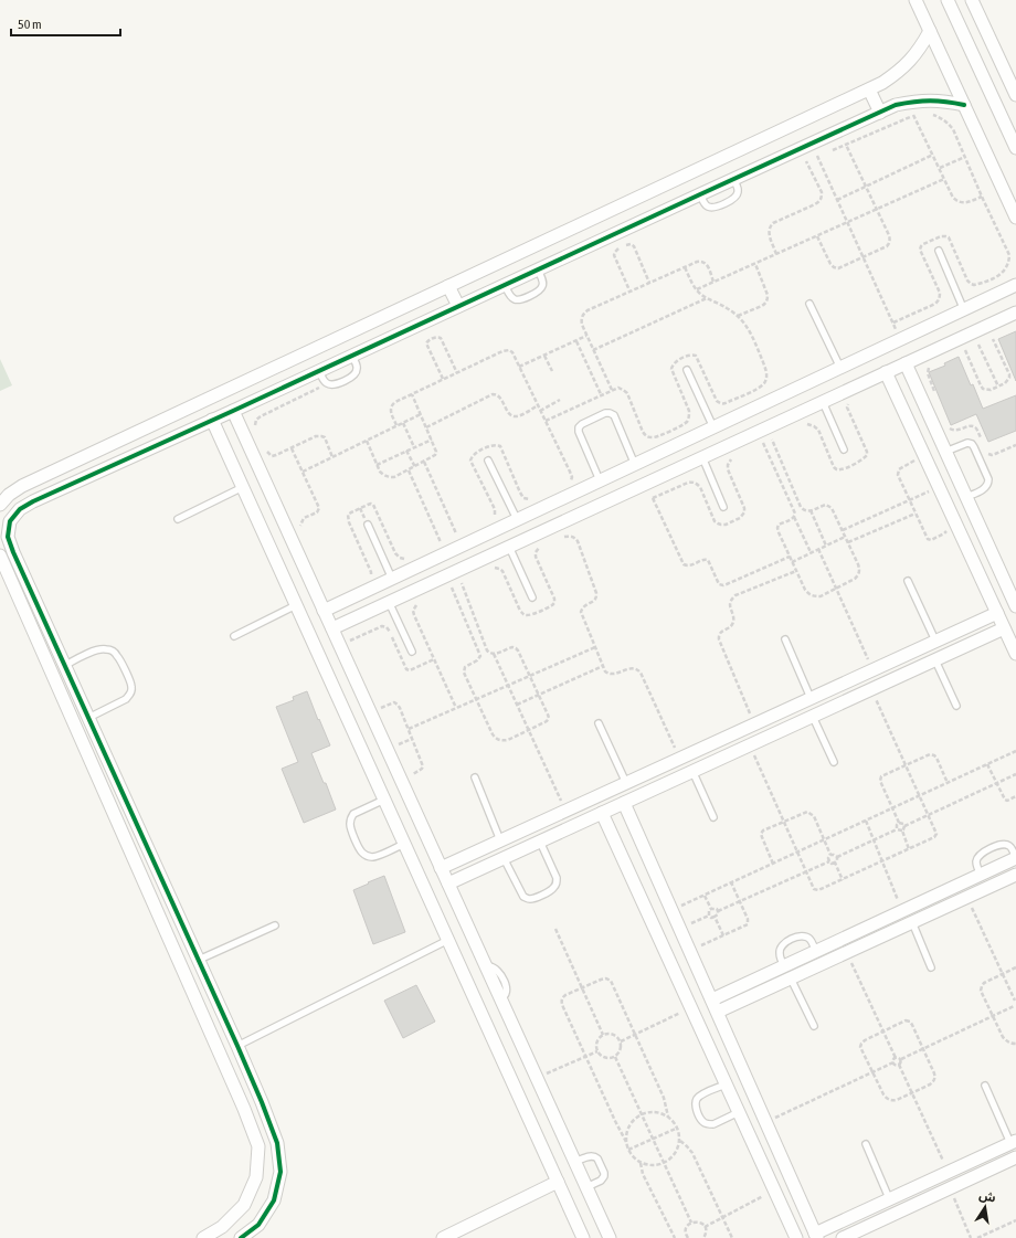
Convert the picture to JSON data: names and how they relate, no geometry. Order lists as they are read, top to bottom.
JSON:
{
  "scale_bar": "50 m",
  "north": "top"
}
